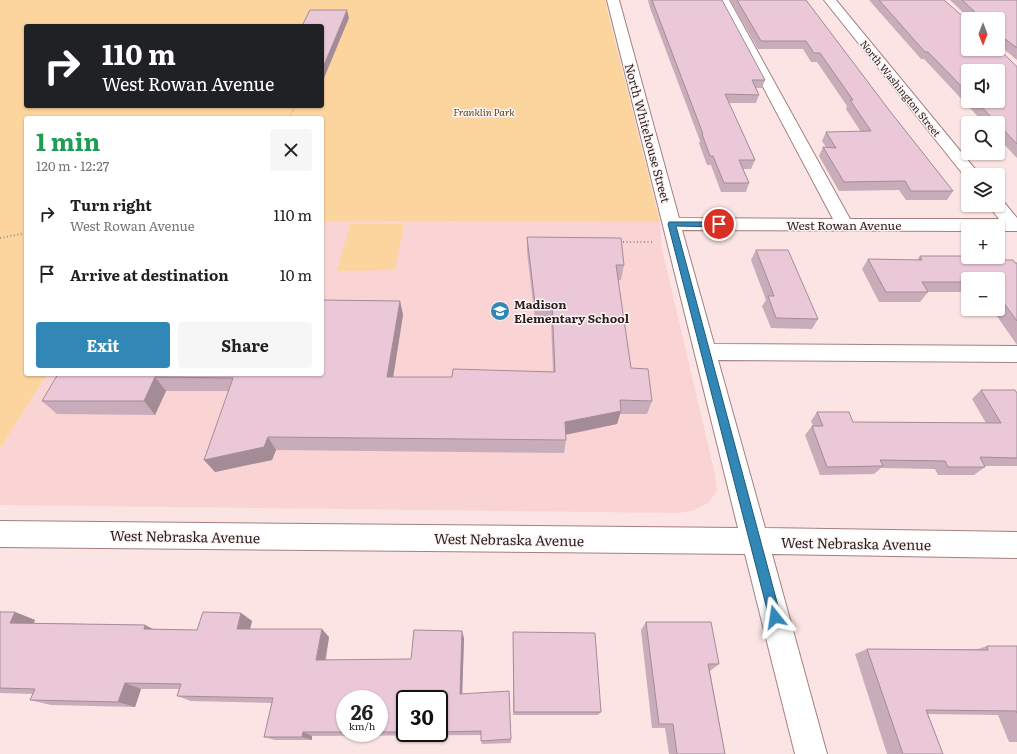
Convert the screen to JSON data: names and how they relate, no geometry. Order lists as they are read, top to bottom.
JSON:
{
  "streets": {
    "street": [
      "North Washington Street",
      "North Whitehouse Street",
      "West Rowan Avenue",
      "West Nebraska Avenue"
    ]
  },
  "crossings": [
    ["North Whitehouse Street", "West Rowan Avenue"],
    ["North Whitehouse Street", "West Nebraska Avenue"]
  ],
  "parks": ["Franklin Park"],
  "places": {
    "school or university": ["Madison Elementary School"]
  },
  "north": "bottom",
  "page": {
    "map_buttons": ["+", "−"],
    "turn": ["110 m", "West Rowan Avenue"],
    "heading": ["1 min", "120 m · 12:27"],
    "list": [
      {
        "name": "Turn right",
        "note": "West Rowan Avenue",
        "value": "110 m"
      },
      {
        "name": "Arrive at destination",
        "value": "10 m"
      }
    ],
    "buttons": ["Exit", "Share"],
    "speed": "26 km/h",
    "limit": "30"
  }
}
